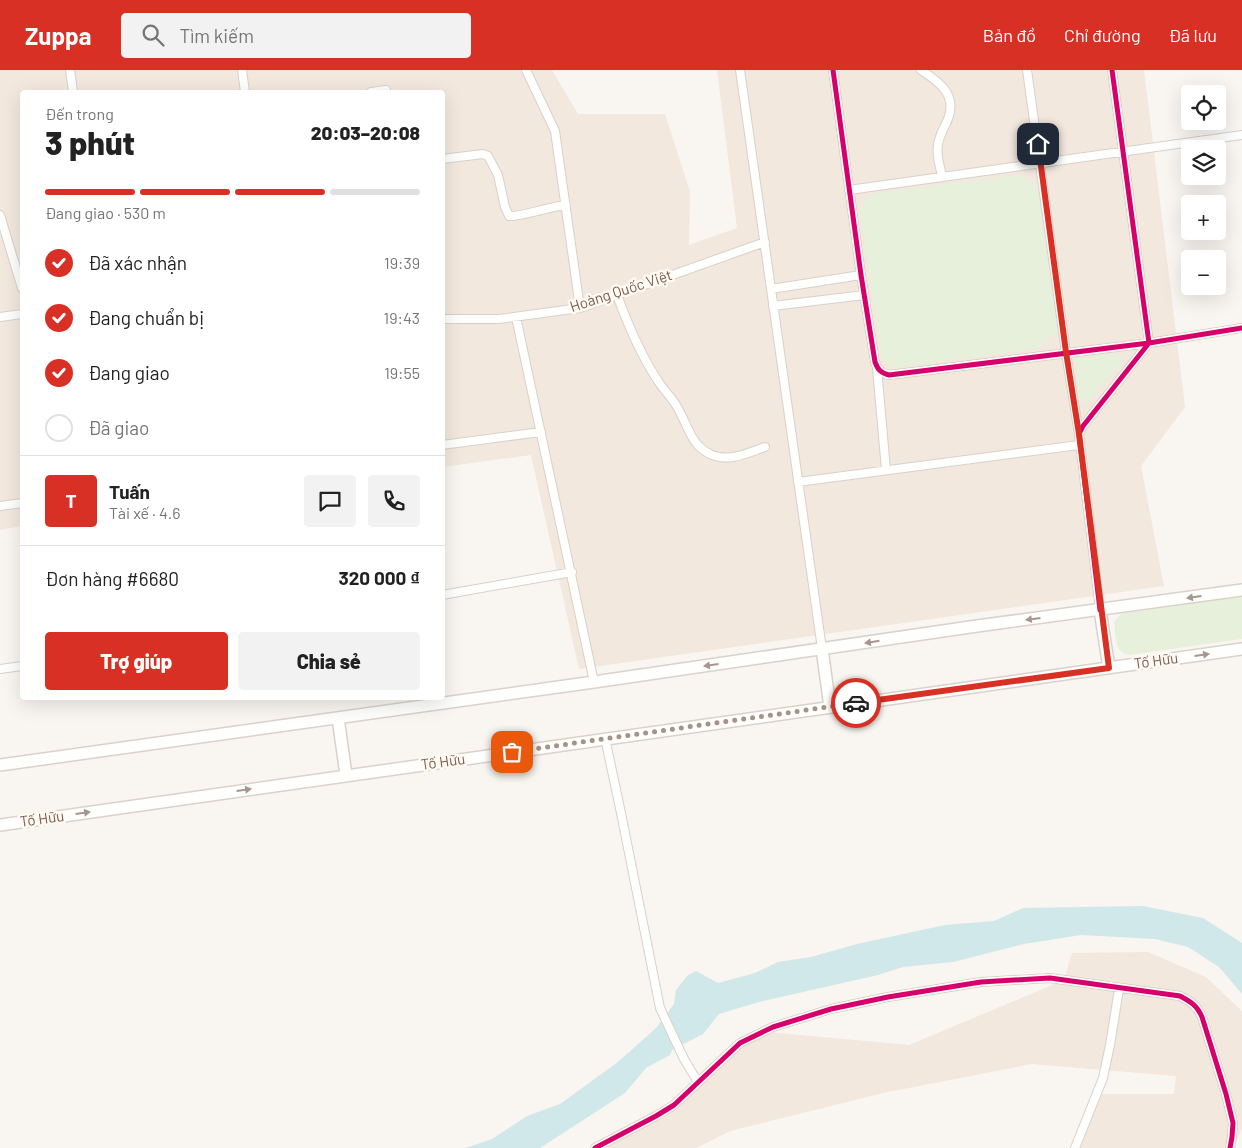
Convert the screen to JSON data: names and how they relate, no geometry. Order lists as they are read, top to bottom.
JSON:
{
  "streets": {
    "main road": ["Tố Hữu"],
    "street": ["Hoàng Quốc Việt"]
  },
  "page": {
    "header": "Zuppa",
    "search": "Tìm kiếm",
    "nav": ["Bản đồ", "Chỉ đường", "Đã lưu"],
    "map_buttons": ["+", "−"],
    "heading": ["3 phút", "Đến trong", "20:03–20:08"],
    "panel": [
      "Tuấn",
      "Tài xế · 4.6",
      "Đơn hàng #6680",
      "320 000 ₫"
    ],
    "bar": "Đang giao · 530 m",
    "list": [
      ["Đã xác nhận", "19:39"],
      ["Đang chuẩn bị", "19:43"],
      ["Đang giao", "19:55"],
      "Đã giao"
    ],
    "round": "T",
    "buttons": ["Trợ giúp", "Chia sẻ"]
  }
}
